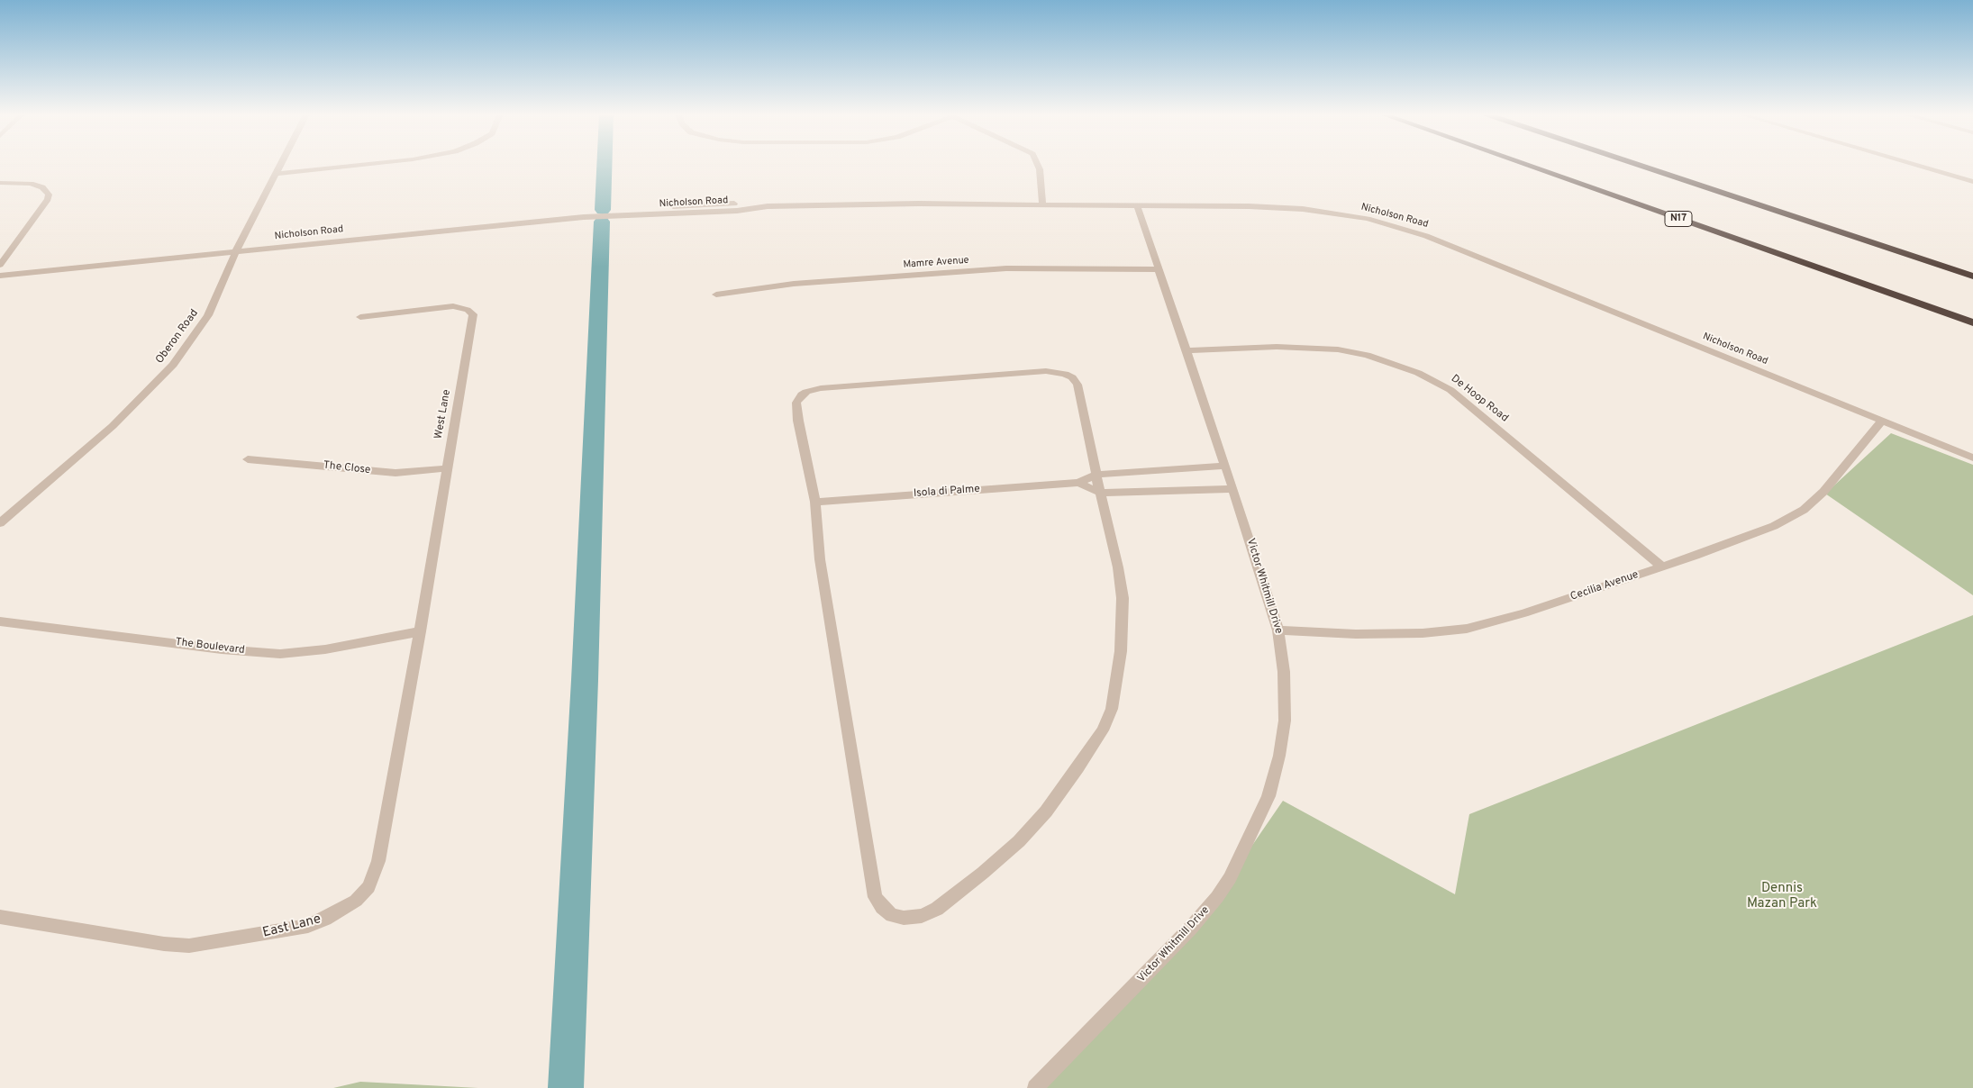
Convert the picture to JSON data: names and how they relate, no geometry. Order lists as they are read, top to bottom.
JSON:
{
  "streets": {
    "highway": ["N17"],
    "street": [
      "Nicholson Road",
      "Mamre Avenue",
      "Oberon Road",
      "De Hoop Road",
      "West Lane",
      "The Close",
      "Isola di Palme",
      "Victor Whitmill Drive",
      "Cecilia Avenue",
      "The Boulevard",
      "East Lane"
    ]
  },
  "crossings": [
    ["Nicholson Road", "Oberon Road"],
    ["Nicholson Road", "Victor Whitmill Drive"],
    ["Nicholson Road", "Cecilia Avenue"],
    ["Mamre Avenue", "Victor Whitmill Drive"],
    ["De Hoop Road", "Victor Whitmill Drive"],
    ["De Hoop Road", "Cecilia Avenue"],
    ["West Lane", "The Close"],
    ["West Lane", "The Boulevard"],
    ["West Lane", "East Lane"],
    ["Isola di Palme", "Victor Whitmill Drive"],
    ["Victor Whitmill Drive", "Cecilia Avenue"],
    ["The Boulevard", "East Lane"]
  ],
  "parks": ["Dennis Mazan Park"]
}
